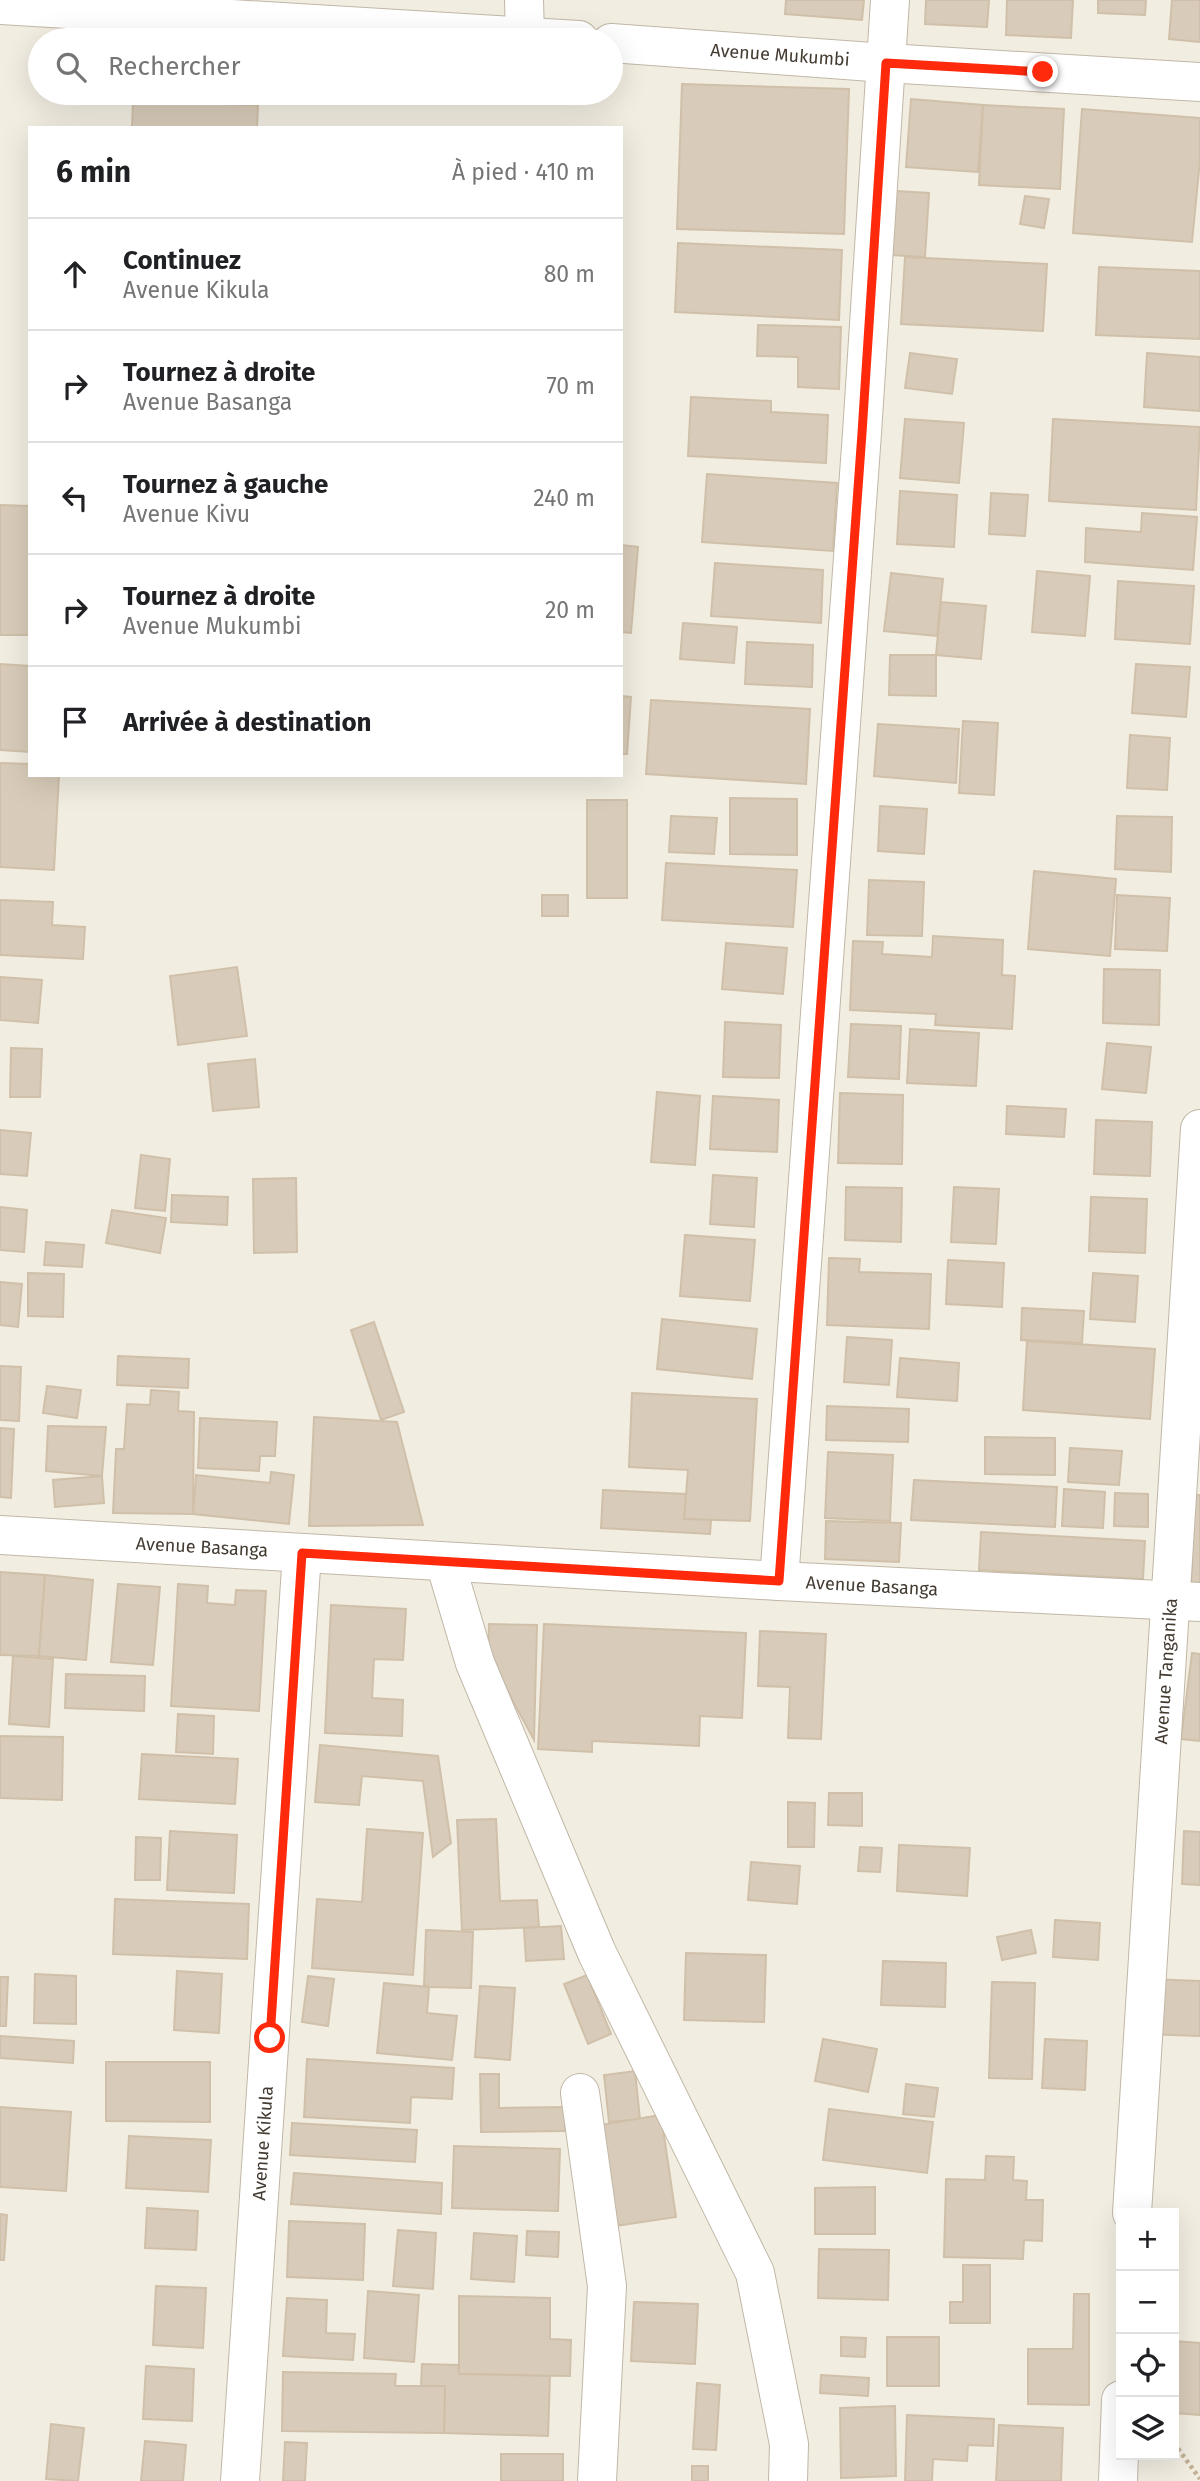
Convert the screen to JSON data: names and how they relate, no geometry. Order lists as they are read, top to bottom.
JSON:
{
  "streets": {
    "street": [
      "Avenue Mukumbi",
      "Avenue Basanga",
      "Avenue Tanganika",
      "Avenue Kikula"
    ]
  },
  "crossings": [
    ["Avenue Basanga", "Avenue Tanganika"],
    ["Avenue Basanga", "Avenue Kikula"]
  ],
  "page": {
    "search": "Rechercher",
    "heading": ["6 min", "À pied · 410 m"],
    "list": [
      ["Continuez", "Avenue Kikula", "80 m"],
      ["Tournez à droite", "Avenue Basanga", "70 m"],
      ["Tournez à gauche", "Avenue Kivu", "240 m"],
      ["Tournez à droite", "Avenue Mukumbi", "20 m"],
      "Arrivée à destination"
    ],
    "map_buttons": ["+", "−"]
  }
}
